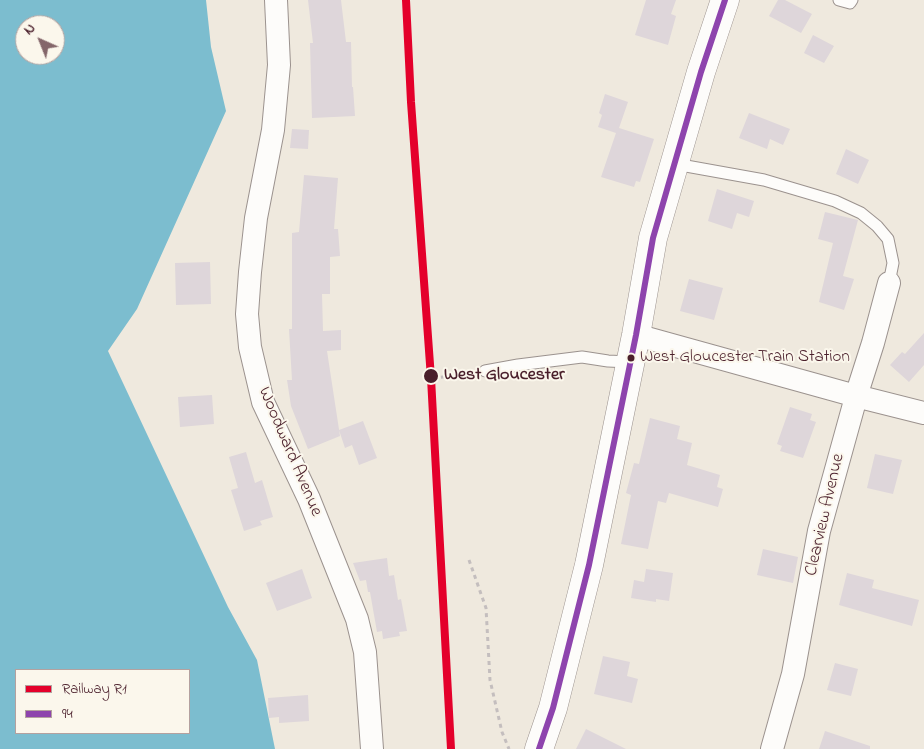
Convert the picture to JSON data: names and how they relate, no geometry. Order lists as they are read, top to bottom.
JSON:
{
  "streets": {
    "street": ["Woodward Avenue", "Clearview Avenue"]
  },
  "places": ["West Gloucester Train Station", "West Gloucester"],
  "lines": ["rail line R1", "transit line 94"],
  "legend": ["Railway R1", "94"],
  "north": "top left"
}
